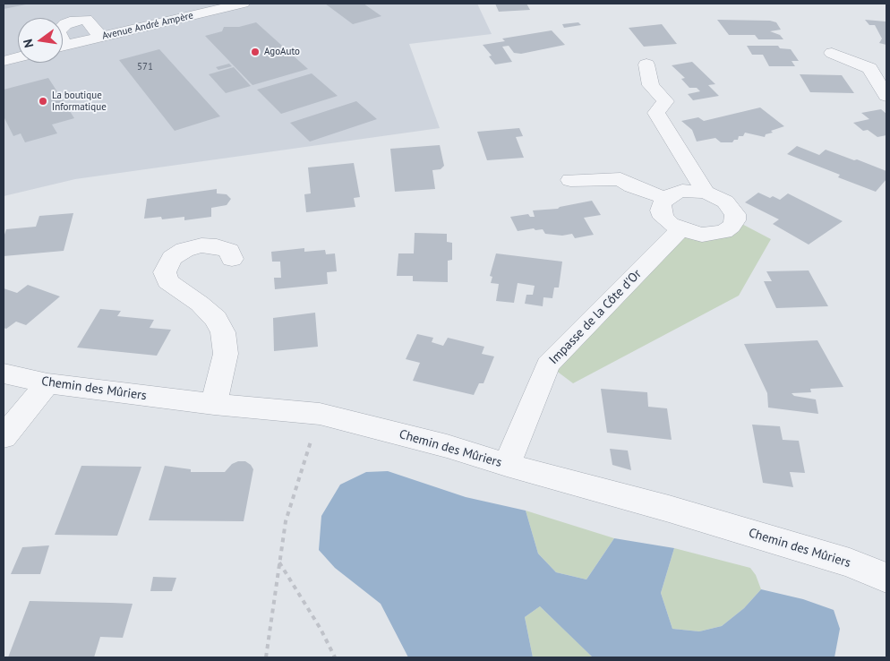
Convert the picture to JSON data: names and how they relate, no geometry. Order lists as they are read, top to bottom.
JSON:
{
  "streets": {
    "street": ["Avenue André Ampère", "Impasse de la Côte d'Or", "Chemin des Mûriers"]
  },
  "crossings": [
    ["Impasse de la Côte d'Or", "Chemin des Mûriers"]
  ],
  "places": ["AgoAuto", "La boutique Informatique"],
  "house_numbers": ["571"],
  "north": "left"
}
